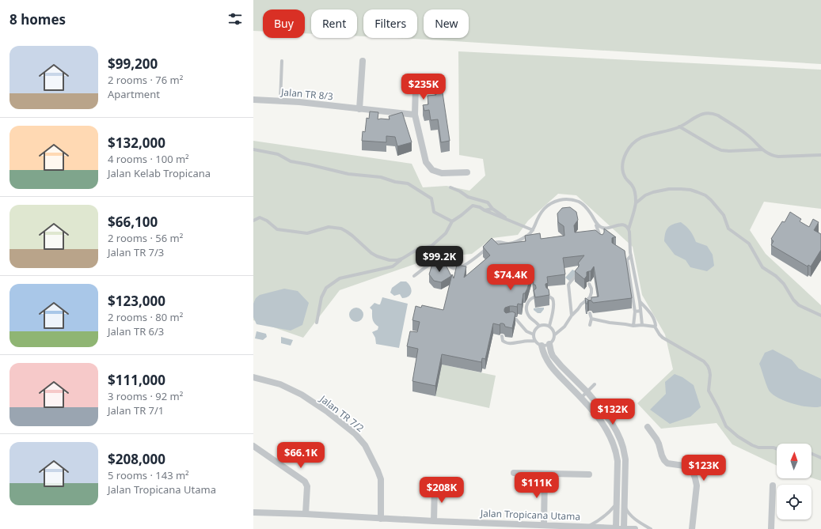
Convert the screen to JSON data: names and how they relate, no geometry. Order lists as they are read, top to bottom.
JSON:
{
  "streets": {
    "street": ["Jalan TR 8/3", "Jalan TR 7/2", "Jalan Tropicana Utama"]
  },
  "crossings": [
    ["Jalan TR 7/2", "Jalan Tropicana Utama"]
  ],
  "north": "top",
  "page": {
    "heading": "8 homes",
    "chip": [
      "Buy",
      "Rent",
      "Filters",
      "New"
    ],
    "list": [
      {
        "name": "$99,200",
        "note": "2 rooms · 76 m² · Apartment"
      },
      {
        "name": "$132,000",
        "note": "4 rooms · 100 m² · Jalan Kelab Tropicana"
      },
      {
        "name": "$66,100",
        "note": "2 rooms · 56 m² · Jalan TR 7/3"
      },
      {
        "name": "$123,000",
        "note": "2 rooms · 80 m² · Jalan TR 6/3"
      },
      {
        "name": "$111,000",
        "note": "3 rooms · 92 m² · Jalan TR 7/1"
      },
      {
        "name": "$208,000",
        "note": "5 rooms · 143 m² · Jalan Tropicana Utama"
      }
    ],
    "price": [
      "$235K",
      "$99.2K",
      "$74.4K",
      "$132K",
      "$66.1K",
      "$123K",
      "$111K",
      "$208K"
    ]
  }
}
